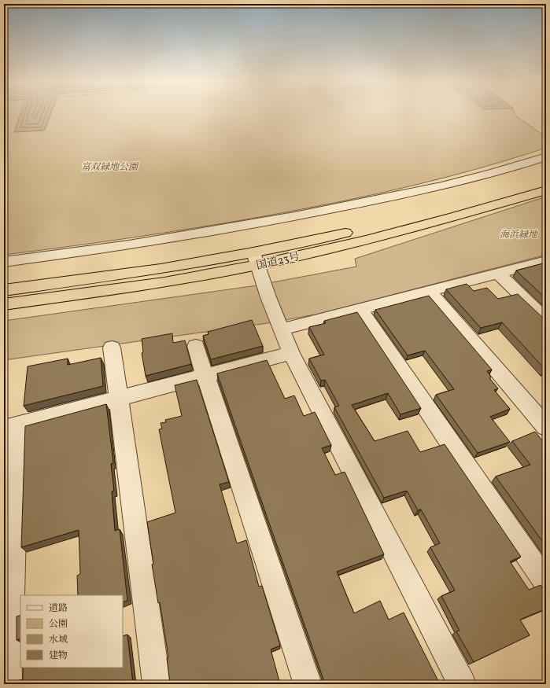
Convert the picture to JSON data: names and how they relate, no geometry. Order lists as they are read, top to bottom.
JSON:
{
  "streets": {
    "highway": ["国道23号"]
  },
  "parks": ["富双緑地公園", "海浜緑地"],
  "legend": [
    "道路",
    "公園",
    "水域",
    "建物"
  ]
}
